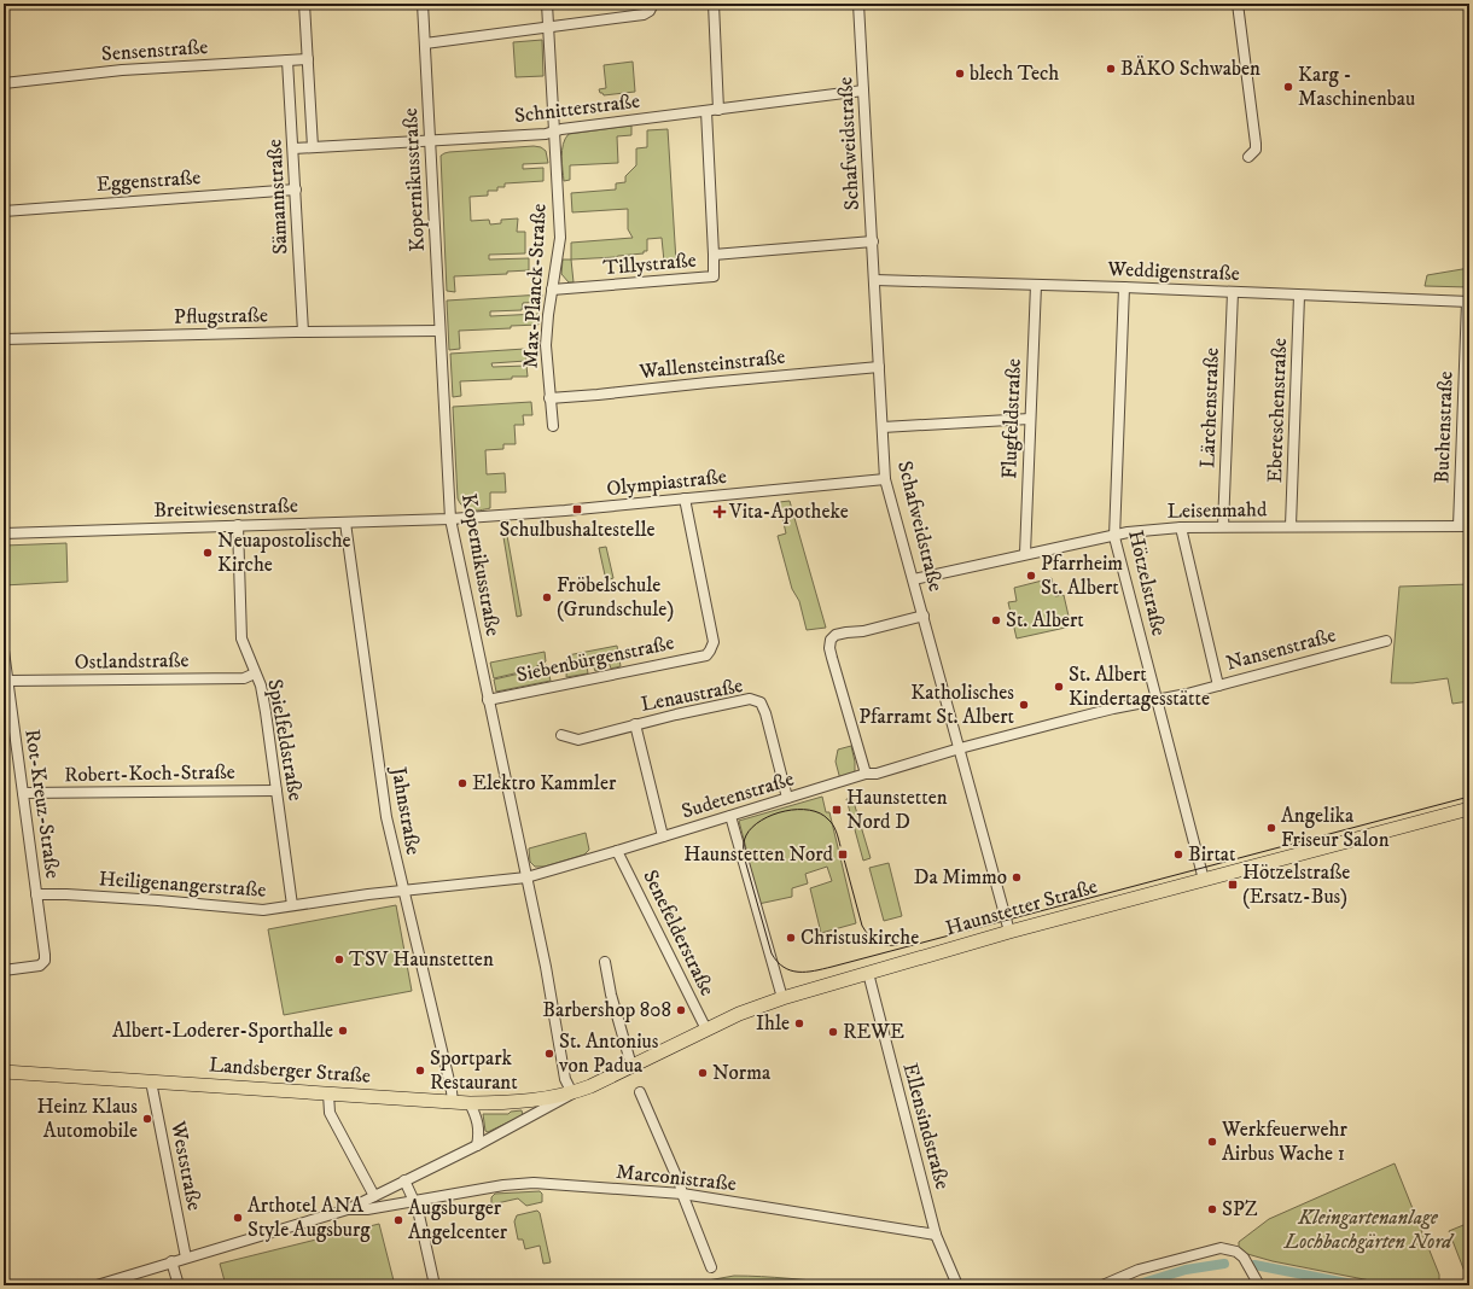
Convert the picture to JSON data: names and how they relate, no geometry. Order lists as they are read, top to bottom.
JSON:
{
  "streets": {
    "main road": ["Haunstetter Straße", "Landsberger Straße"],
    "street": [
      "Sensenstraße",
      "Schnitterstraße",
      "Schafweidstraße",
      "Kopernikusstraße",
      "Eggenstraße",
      "Sämannstraße",
      "Tillystraße",
      "Weddigenstraße",
      "Max-Planck-Straße",
      "Pflugstraße",
      "Wallensteinstraße",
      "Lärchenstraße",
      "Ebereschenstraße",
      "Flugfeldstraße",
      "Buchenstraße",
      "Olympiastraße",
      "Breitwiesenstraße",
      "Leisenmahd",
      "Hötzelstraße",
      "Nansenstraße",
      "Siebenbürgenstraße",
      "Ostlandstraße",
      "Lenaustraße",
      "Spielfeldstraße",
      "Robert-Koch-Straße",
      "Sudetenstraße",
      "Rot-Kreuz-Straße",
      "Jahnstraße",
      "Heiligenangerstraße",
      "Senefelderstraße",
      "Ellensindstraße",
      "Weststraße",
      "Marconistraße"
    ]
  },
  "crossings": [
    ["Sensenstraße", "Sämannstraße"],
    ["Schnitterstraße", "Schafweidstraße"],
    ["Schnitterstraße", "Kopernikusstraße"],
    ["Schnitterstraße", "Sämannstraße"],
    ["Schnitterstraße", "Max-Planck-Straße"],
    ["Schafweidstraße", "Tillystraße"],
    ["Schafweidstraße", "Weddigenstraße"],
    ["Schafweidstraße", "Wallensteinstraße"],
    ["Schafweidstraße", "Olympiastraße"],
    ["Schafweidstraße", "Leisenmahd"],
    ["Schafweidstraße", "Nansenstraße"],
    ["Schafweidstraße", "Sudetenstraße"],
    ["Schafweidstraße", "Haunstetter Straße"],
    ["Kopernikusstraße", "Pflugstraße"],
    ["Kopernikusstraße", "Olympiastraße"],
    ["Kopernikusstraße", "Breitwiesenstraße"],
    ["Kopernikusstraße", "Siebenbürgenstraße"],
    ["Kopernikusstraße", "Sudetenstraße"],
    ["Kopernikusstraße", "Heiligenangerstraße"],
    ["Kopernikusstraße", "Haunstetter Straße"],
    ["Kopernikusstraße", "Landsberger Straße"],
    ["Eggenstraße", "Sämannstraße"],
    ["Sämannstraße", "Pflugstraße"],
    ["Tillystraße", "Max-Planck-Straße"],
    ["Weddigenstraße", "Lärchenstraße"],
    ["Weddigenstraße", "Ebereschenstraße"],
    ["Weddigenstraße", "Flugfeldstraße"],
    ["Weddigenstraße", "Buchenstraße"],
    ["Weddigenstraße", "Hötzelstraße"],
    ["Max-Planck-Straße", "Wallensteinstraße"],
    ["Lärchenstraße", "Leisenmahd"],
    ["Ebereschenstraße", "Leisenmahd"],
    ["Flugfeldstraße", "Leisenmahd"],
    ["Buchenstraße", "Leisenmahd"],
    ["Olympiastraße", "Breitwiesenstraße"],
    ["Olympiastraße", "Siebenbürgenstraße"],
    ["Breitwiesenstraße", "Spielfeldstraße"],
    ["Breitwiesenstraße", "Jahnstraße"],
    ["Leisenmahd", "Hötzelstraße"],
    ["Hötzelstraße", "Nansenstraße"],
    ["Hötzelstraße", "Haunstetter Straße"],
    ["Nansenstraße", "Sudetenstraße"],
    ["Ostlandstraße", "Spielfeldstraße"],
    ["Ostlandstraße", "Rot-Kreuz-Straße"],
    ["Lenaustraße", "Sudetenstraße"],
    ["Spielfeldstraße", "Robert-Koch-Straße"],
    ["Spielfeldstraße", "Heiligenangerstraße"],
    ["Robert-Koch-Straße", "Rot-Kreuz-Straße"],
    ["Sudetenstraße", "Heiligenangerstraße"],
    ["Sudetenstraße", "Senefelderstraße"],
    ["Rot-Kreuz-Straße", "Heiligenangerstraße"],
    ["Jahnstraße", "Heiligenangerstraße"],
    ["Jahnstraße", "Landsberger Straße"],
    ["Haunstetter Straße", "Senefelderstraße"],
    ["Haunstetter Straße", "Landsberger Straße"],
    ["Haunstetter Straße", "Ellensindstraße"],
    ["Landsberger Straße", "Weststraße"],
    ["Ellensindstraße", "Marconistraße"]
  ],
  "parks": ["Kleingartenanlage Lochbachgärten Nord"],
  "places": {
    "other": [
      "BÄKO Schwaben",
      "blech Tech",
      "Karg - Maschinenbau",
      "Neuapostolische Kirche",
      "Pfarrheim St. Albert",
      "Fröbelschule (Grundschule)",
      "St. Albert",
      "St. Albert Kindertagesstätte",
      "Katholisches Pfarramt St. Albert",
      "Elektro Kammler",
      "Angelika Friseur Salon",
      "Birtat",
      "Da Mimmo",
      "Christuskirche",
      "TSV Haunstetten",
      "Barbershop 808",
      "Ihle",
      "Albert-Loderer-Sporthalle",
      "REWE",
      "St. Antonius von Padua",
      "Sportpark Restaurant",
      "Norma",
      "Heinz Klaus Automobile",
      "Werkfeuerwehr Airbus Wache 1",
      "SPZ",
      "Arthotel ANA Style Augsburg",
      "Augsburger Angelcenter"
    ],
    "transit": [
      "Schulbushaltestelle",
      "Haunstetten Nord D",
      "Haunstetten Nord",
      "Hötzelstraße (Ersatz-Bus)"
    ],
    "health": ["Vita-Apotheke"]
  }
}
